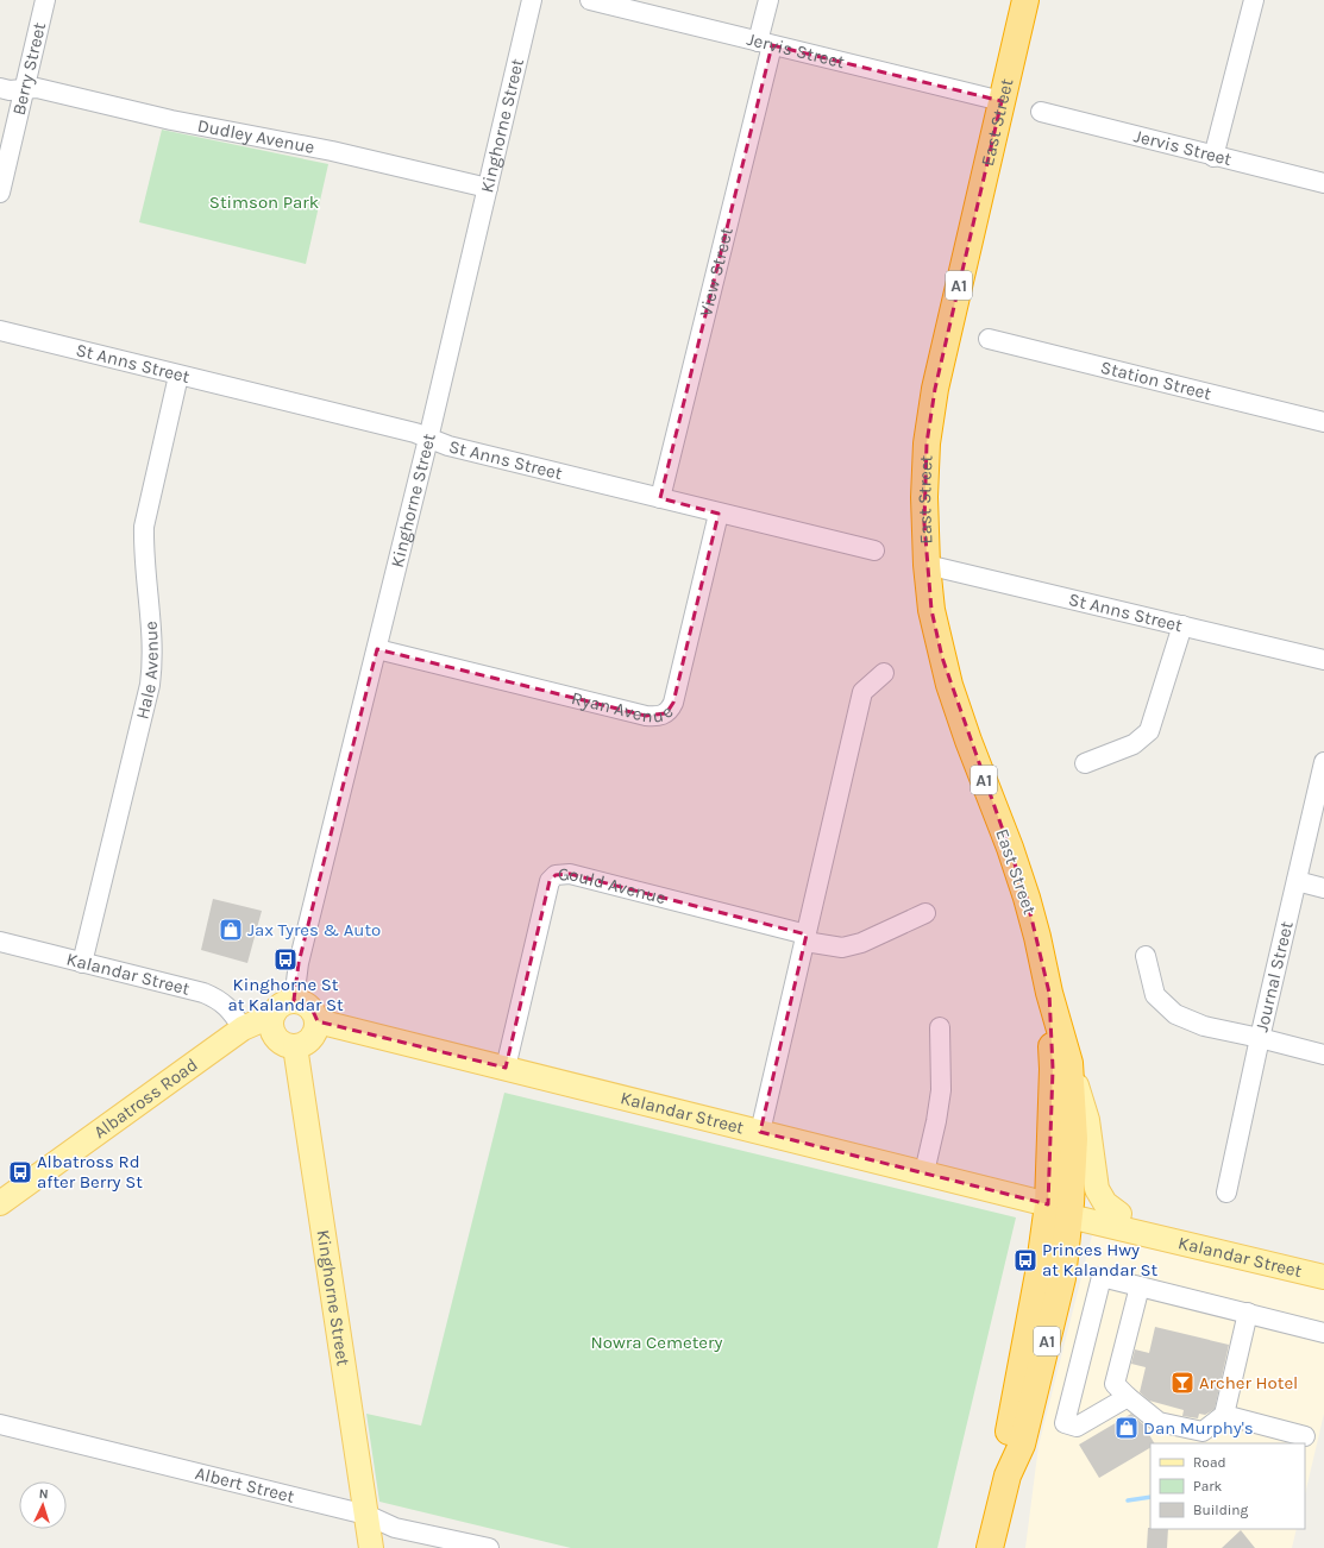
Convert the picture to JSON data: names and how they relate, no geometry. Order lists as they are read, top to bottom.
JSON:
{
  "streets": {
    "highway": ["East Street", "A1"],
    "main road": ["Kinghorne Street", "Kalandar Street", "Albatross Road"],
    "street": [
      "Jervis Street",
      "Berry Street",
      "Dudley Avenue",
      "View Street",
      "St Anns Street",
      "Station Street",
      "Hale Avenue",
      "Ryan Avenue",
      "Gould Avenue",
      "Journal Street",
      "Albert Street"
    ]
  },
  "crossings": [
    ["Jervis Street", "East Street"],
    ["Jervis Street", "View Street"],
    ["Berry Street", "Dudley Avenue"],
    ["East Street", "A1"],
    ["East Street", "St Anns Street"],
    ["East Street", "Kalandar Street"],
    ["Kinghorne Street", "Dudley Avenue"],
    ["Kinghorne Street", "St Anns Street"],
    ["Kinghorne Street", "Ryan Avenue"],
    ["Kinghorne Street", "Kalandar Street"],
    ["Kinghorne Street", "Albatross Road"],
    ["Kinghorne Street", "Albert Street"],
    ["View Street", "St Anns Street"],
    ["A1", "Kalandar Street"],
    ["St Anns Street", "Hale Avenue"],
    ["St Anns Street", "Ryan Avenue"],
    ["Hale Avenue", "Kalandar Street"],
    ["Gould Avenue", "Kalandar Street"],
    ["Kalandar Street", "Albatross Road"]
  ],
  "parks": ["Stimson Park", "Nowra Cemetery"],
  "places": {
    "shop": ["Jax Tyres & Auto", "Dan Murphy's"],
    "bus stop": ["Kinghorne St at Kalandar St", "Albatross Rd after Berry St", "Princes Hwy at Kalandar St"],
    "bar": ["Archer Hotel"]
  },
  "legend": ["Road", "Park", "Building"],
  "north": "top"
}
